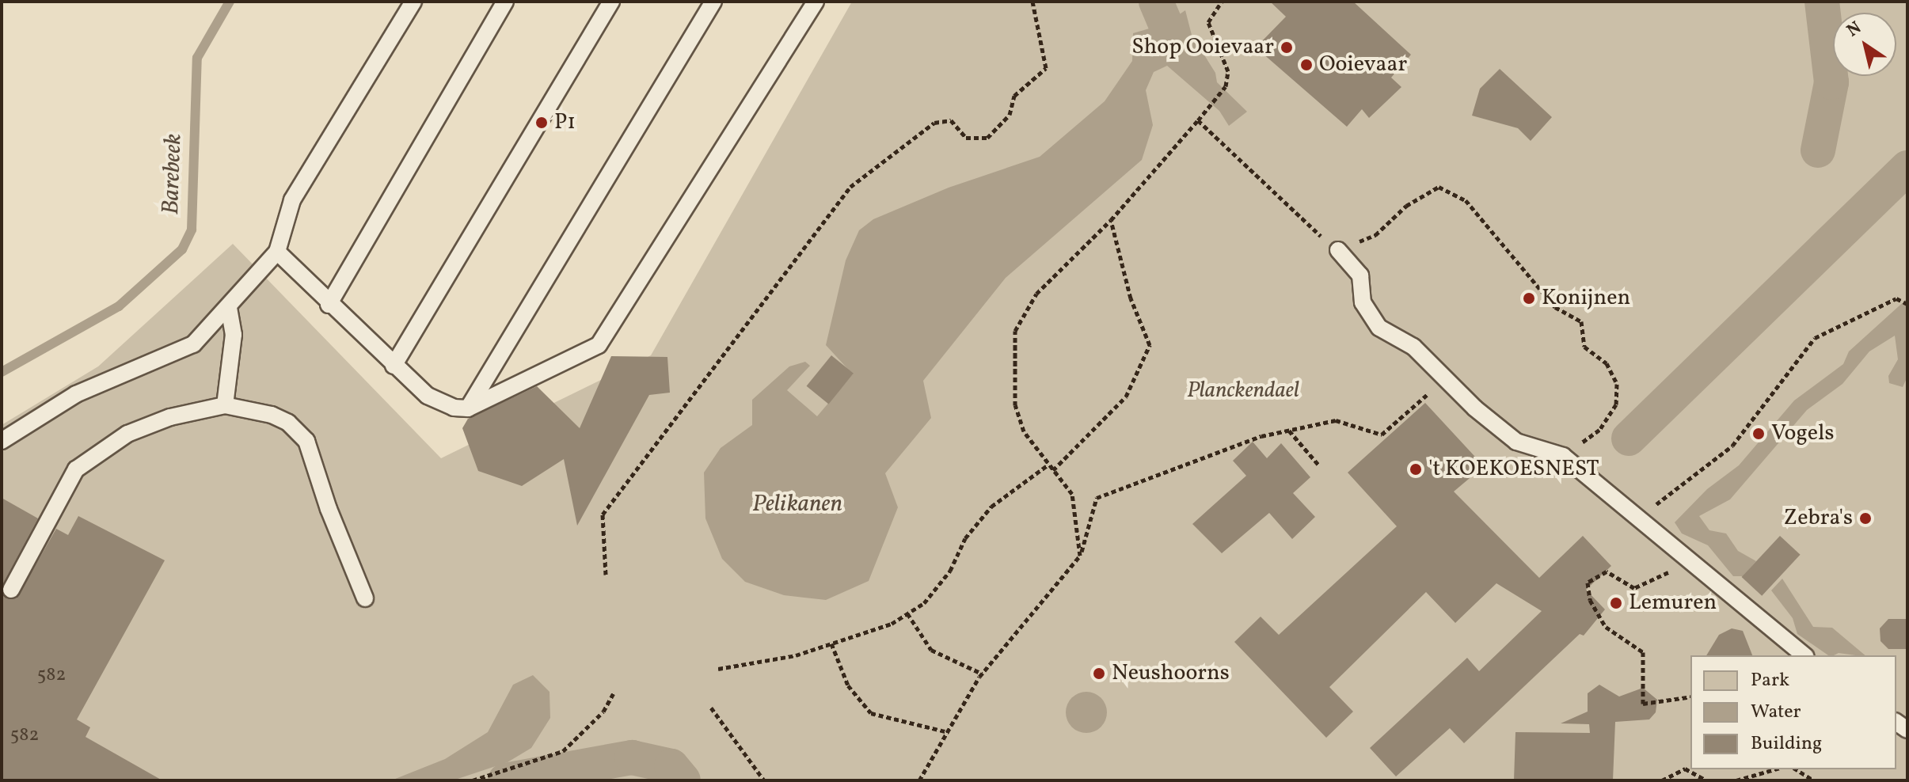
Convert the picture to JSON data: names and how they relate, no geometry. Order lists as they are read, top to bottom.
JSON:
{
  "water": ["Barebeek", "Pelikanen"],
  "parks": ["Planckendael"],
  "places": [
    "Shop Ooievaar",
    "Ooievaar",
    "P1",
    "Konijnen",
    "Vogels",
    "'t KOEKOESNEST",
    "Zebra's",
    "Lemuren",
    "Neushoorns"
  ],
  "house_numbers": ["582", "582"],
  "legend": ["Park", "Water", "Building"],
  "north": "top left"
}
